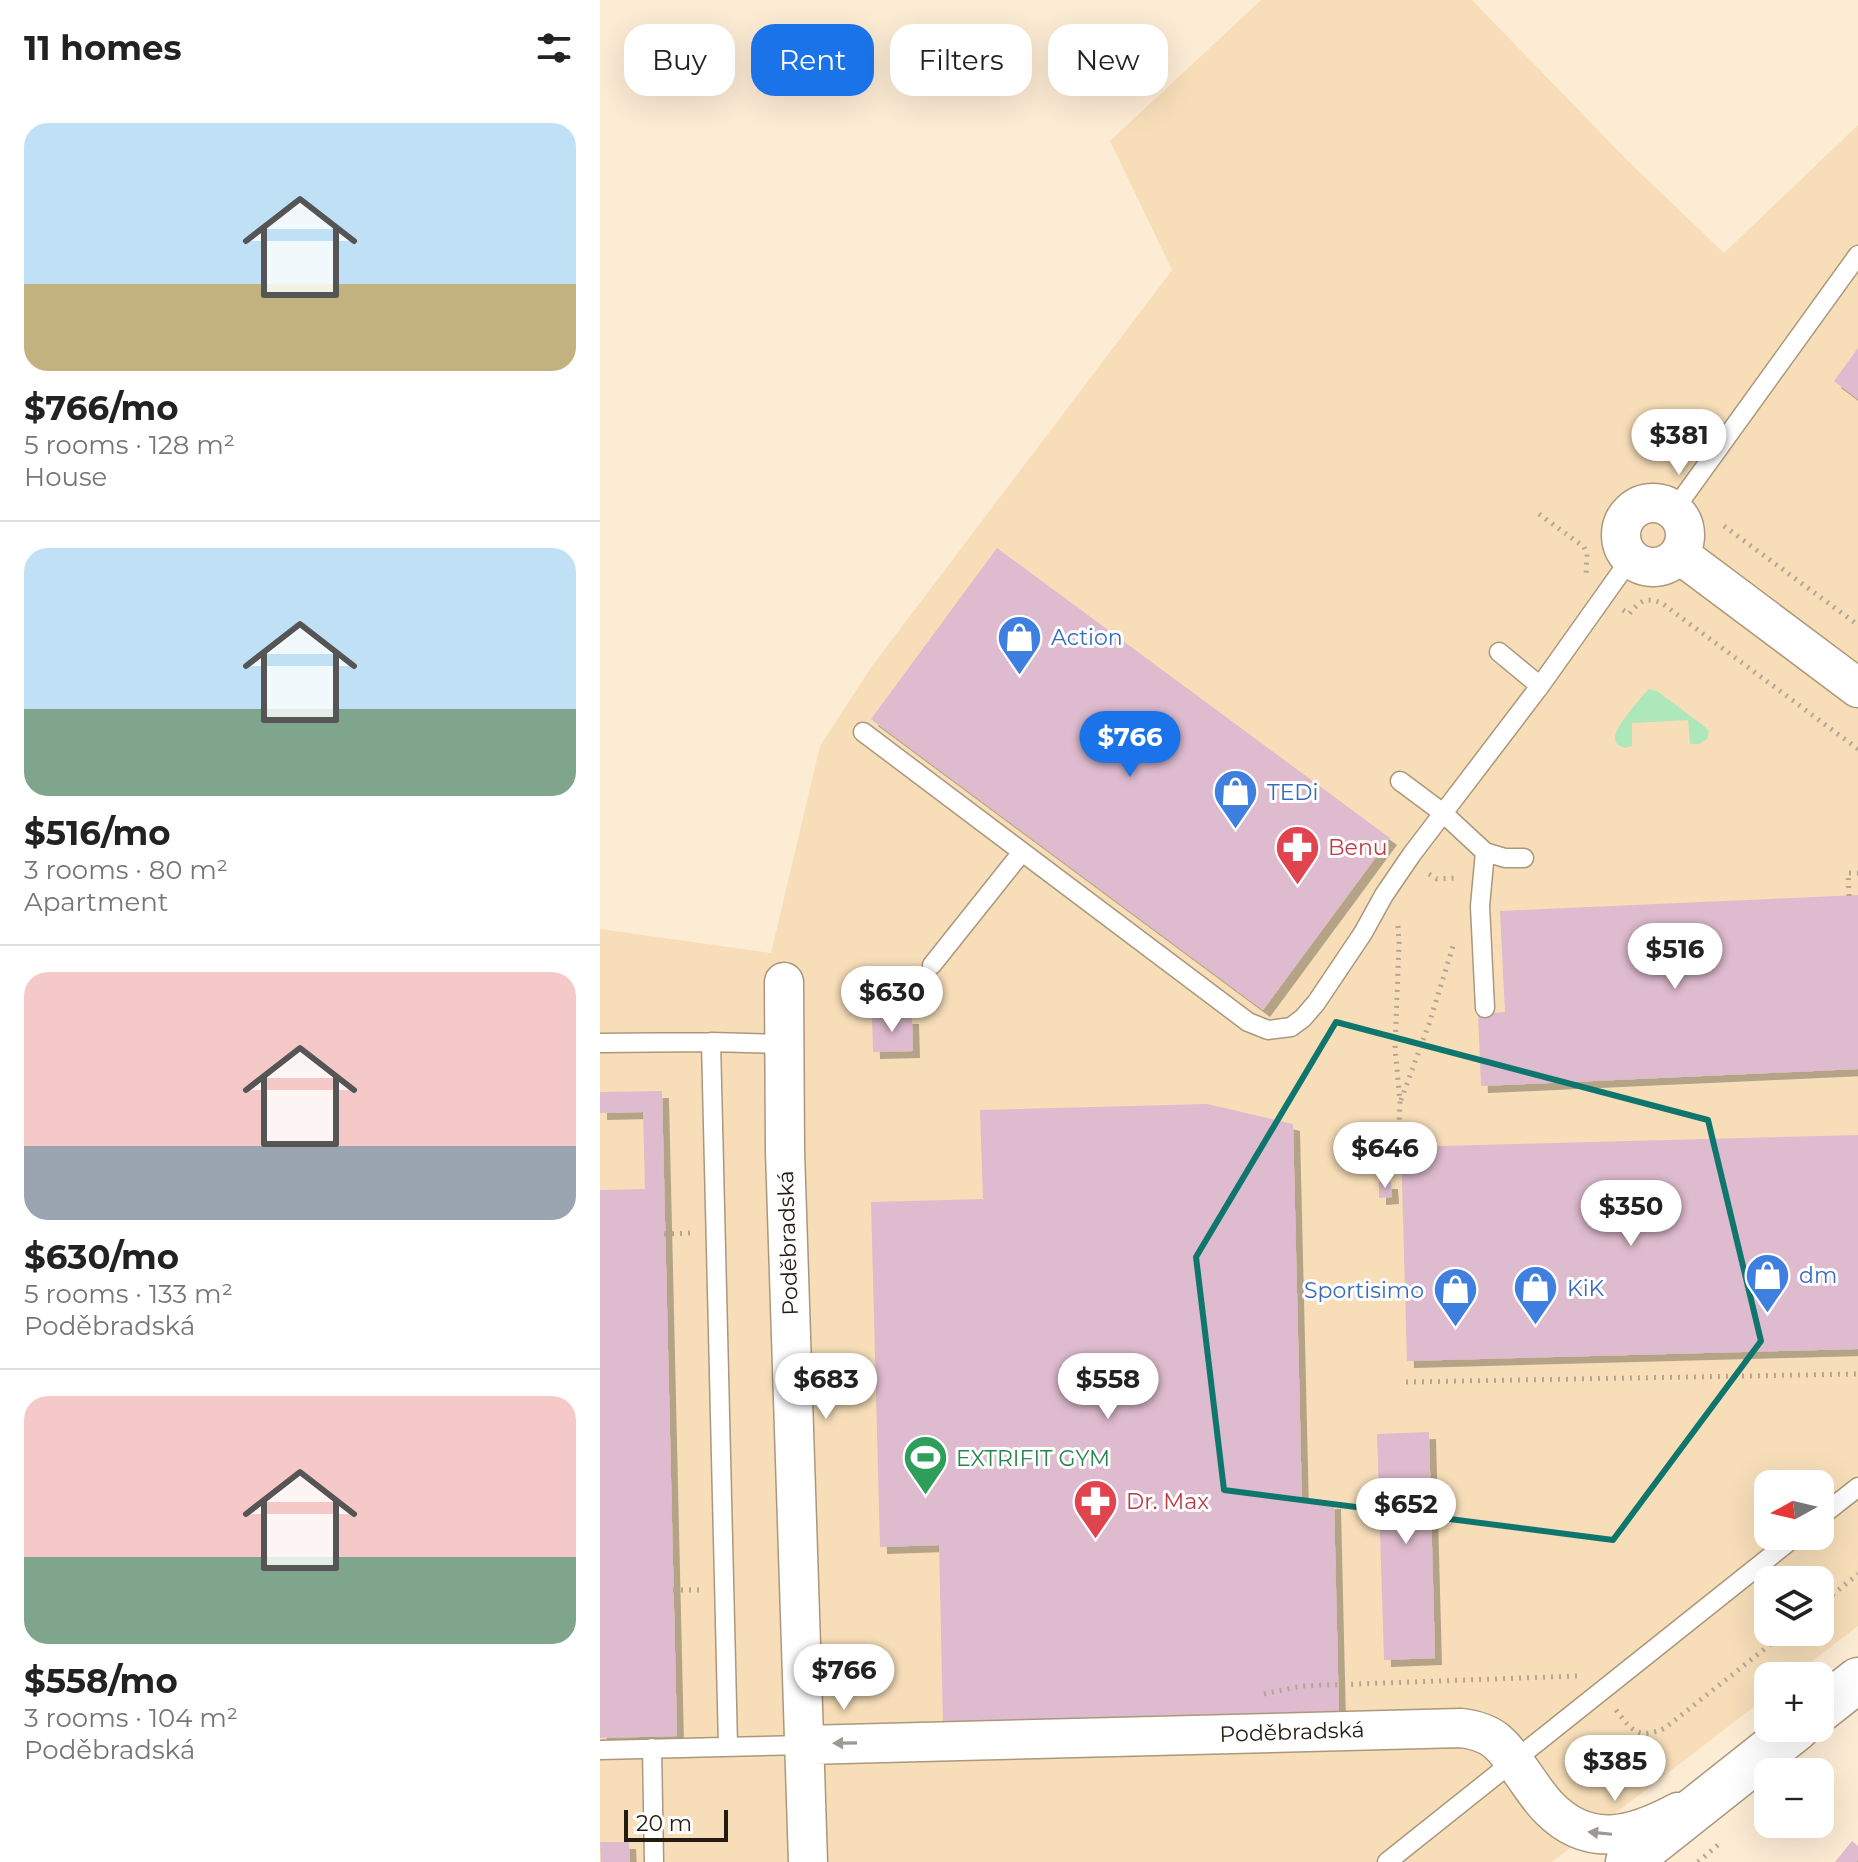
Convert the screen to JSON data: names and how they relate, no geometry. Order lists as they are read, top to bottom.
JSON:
{
  "streets": {
    "street": ["Poděbradská"]
  },
  "one_way": ["Poděbradská"],
  "places": {
    "shop": [
      "Action",
      "TEDi",
      "dm",
      "KiK",
      "Sportisimo"
    ],
    "pharmacy": ["Benu", "Dr. Max"],
    "sports": ["EXTRIFIT GYM"]
  },
  "scale_bar": "20 m",
  "north": "left",
  "page": {
    "heading": "11 homes",
    "chip": [
      "Buy",
      "Rent",
      "Filters",
      "New"
    ],
    "list": [
      {
        "name": "$766/mo",
        "note": "5 rooms · 128 m² · House"
      },
      {
        "name": "$516/mo",
        "note": "3 rooms · 80 m² · Apartment"
      },
      {
        "name": "$630/mo",
        "note": "5 rooms · 133 m² · Poděbradská"
      },
      {
        "name": "$558/mo",
        "note": "3 rooms · 104 m² · Poděbradská"
      }
    ],
    "price": [
      "$381",
      "$766",
      "$516",
      "$630",
      "$646",
      "$350",
      "$683",
      "$558",
      "$652",
      "$766",
      "$385"
    ],
    "map_buttons": ["+", "−"],
    "scale": "20 m"
  }
}
